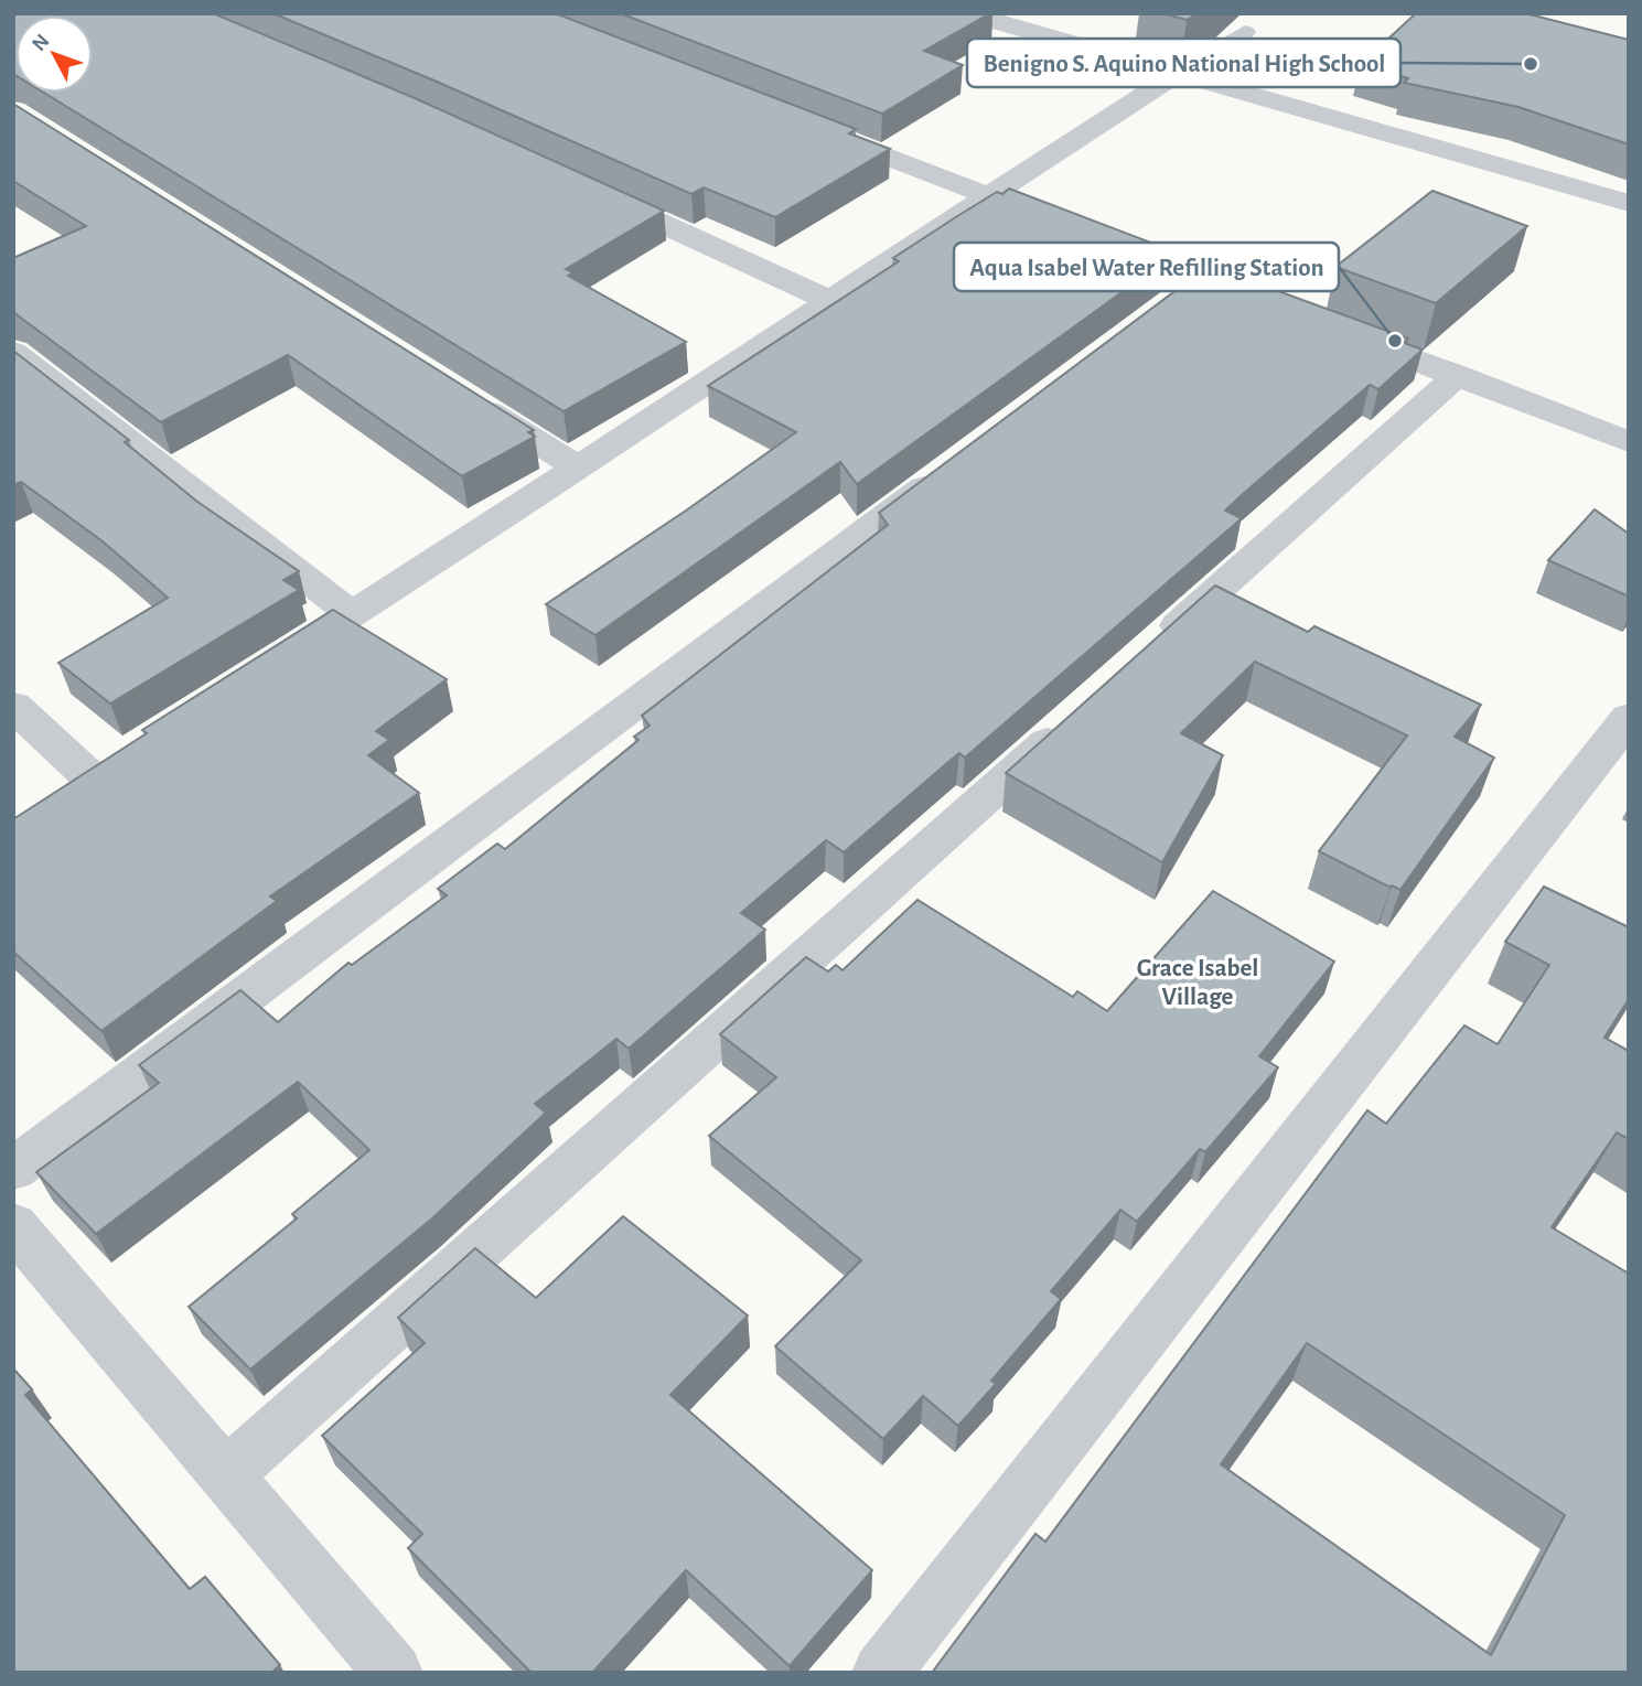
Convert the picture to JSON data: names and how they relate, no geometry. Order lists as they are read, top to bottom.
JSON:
{
  "districts": ["Grace Isabel Village"],
  "places": ["Benigno S. Aquino National High School", "Aqua Isabel Water Refilling Station"],
  "north": "top left"
}
